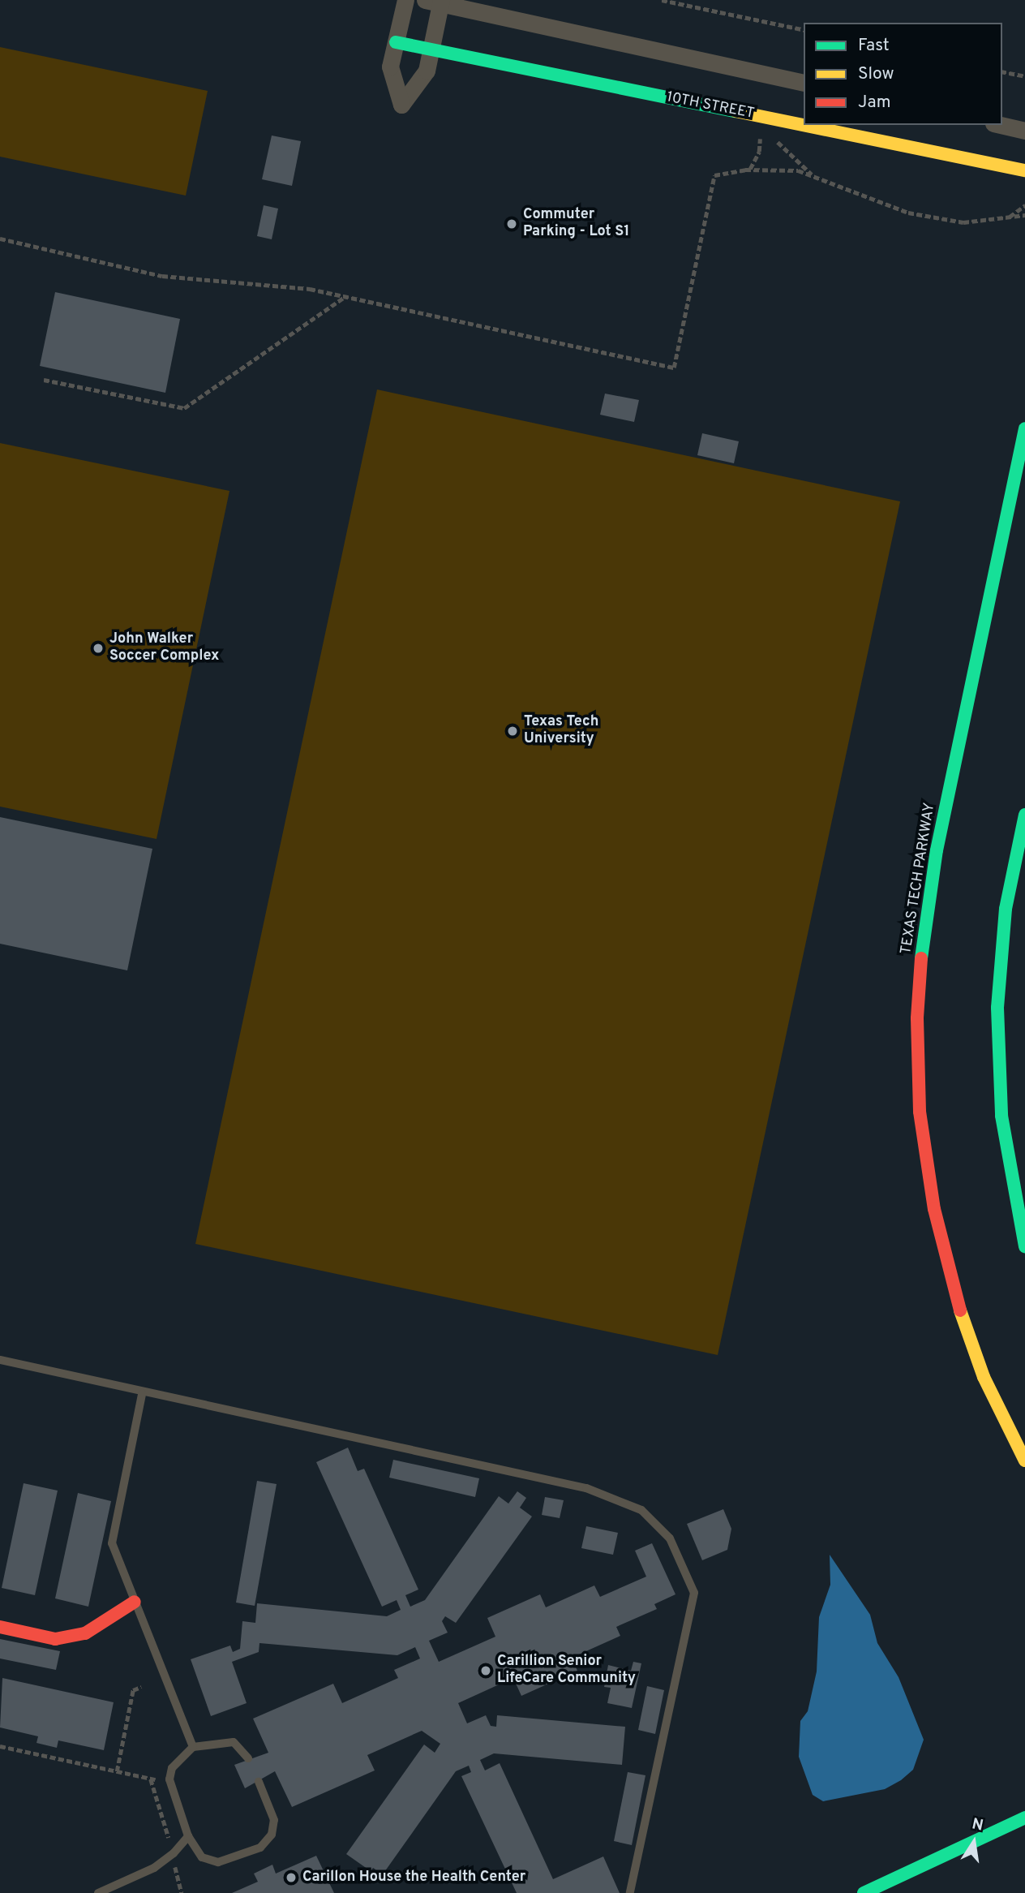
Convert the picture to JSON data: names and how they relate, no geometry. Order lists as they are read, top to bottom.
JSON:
{
  "streets": {
    "main road": ["10TH STREET", "TEXAS TECH PARKWAY"]
  },
  "places": [
    "Commuter Parking - Lot S1",
    "John Walker Soccer Complex",
    "Texas Tech University",
    "Carillion Senior LifeCare Community",
    "Carillon House the Health Center"
  ],
  "legend": ["Fast", "Slow", "Jam"],
  "north": "top"
}
